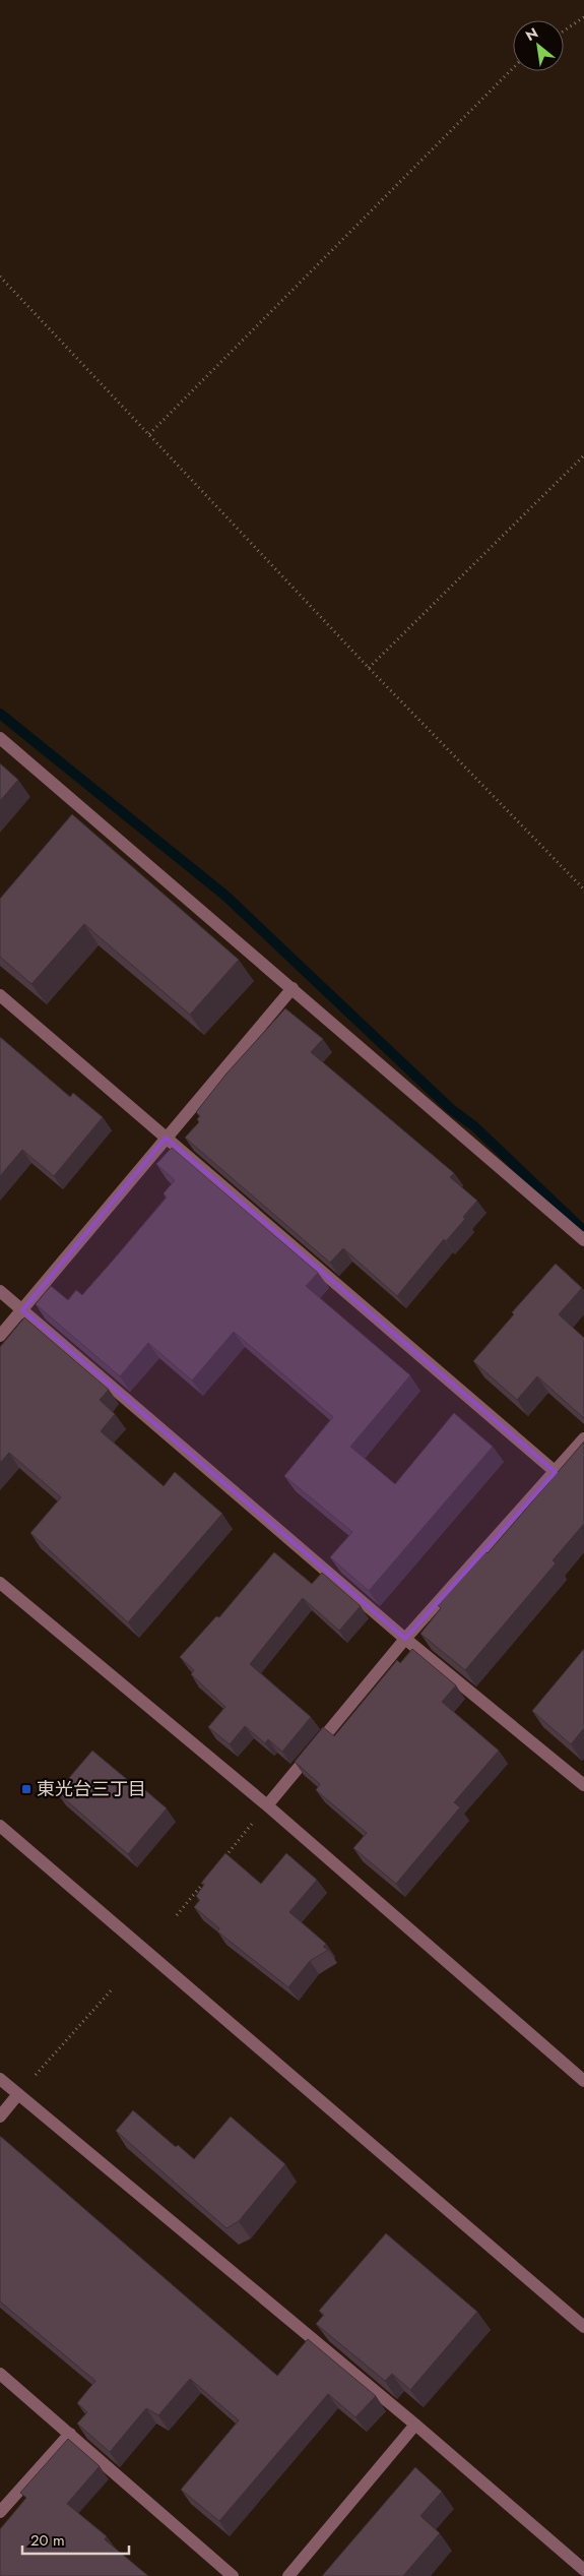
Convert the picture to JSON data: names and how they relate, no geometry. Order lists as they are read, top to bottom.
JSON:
{
  "places": {
    "transit": ["東光台三丁目"]
  },
  "scale_bar": "20 m",
  "north": "top left"
}
